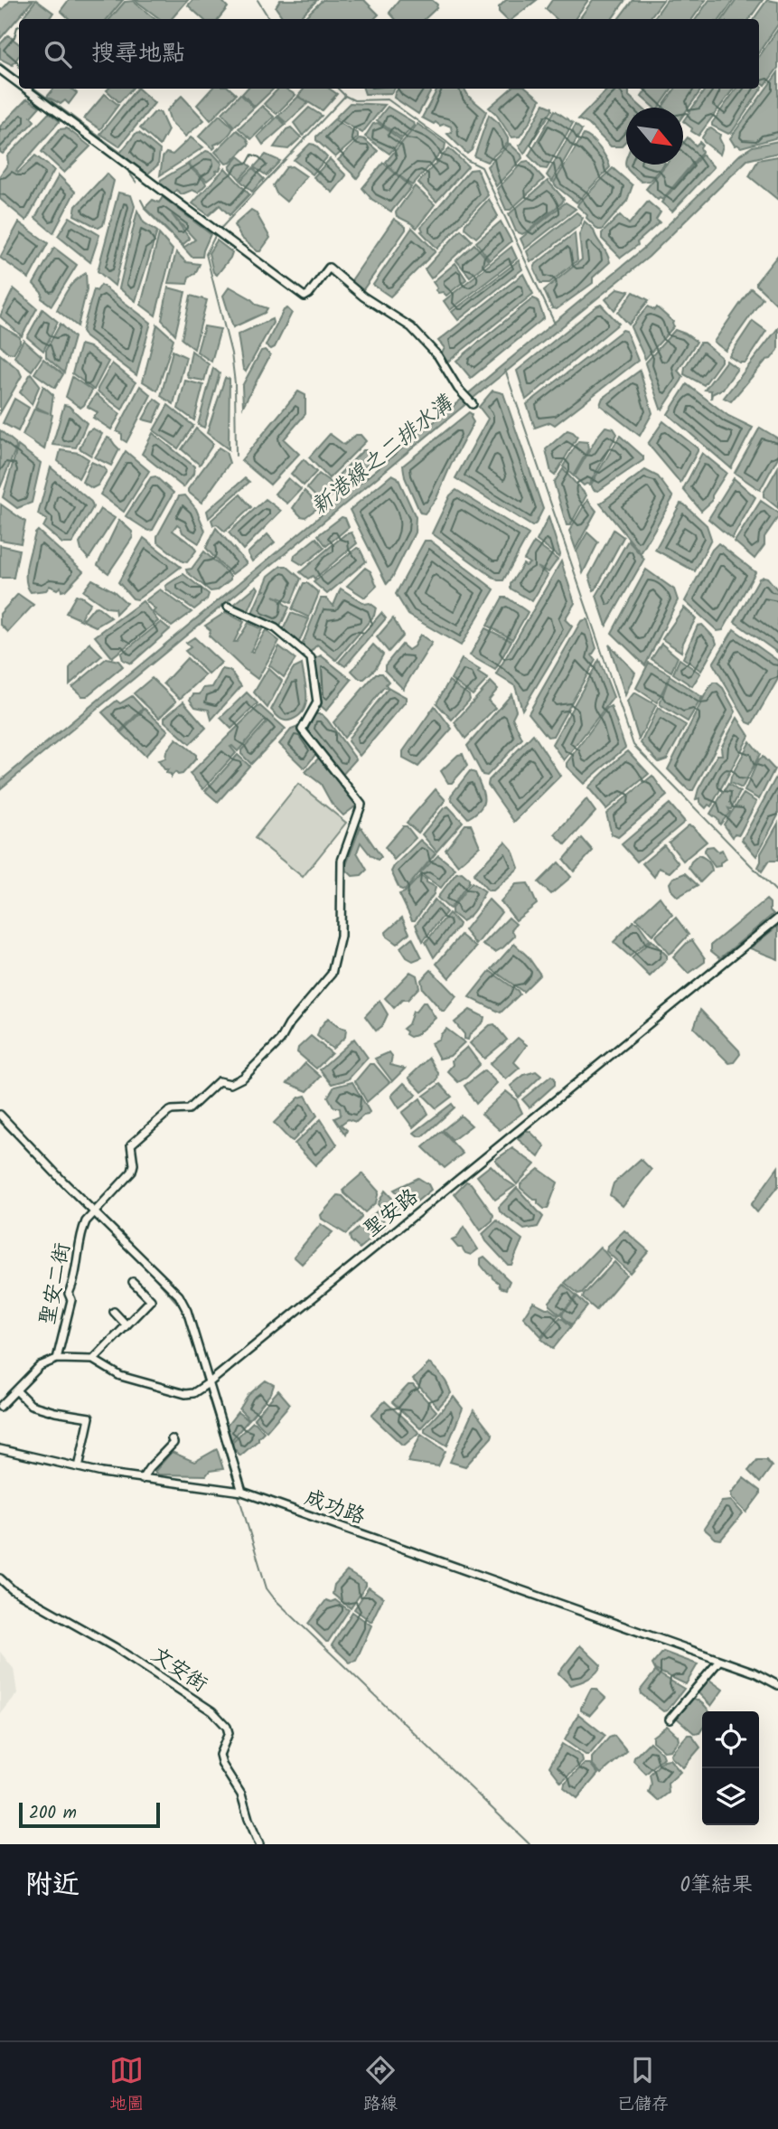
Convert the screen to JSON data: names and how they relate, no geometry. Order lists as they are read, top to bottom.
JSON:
{
  "streets": {
    "street": [
      "聖安路",
      "聖安二街",
      "成功路",
      "文安街"
    ]
  },
  "crossings": [
    ["聖安路", "聖安二街"]
  ],
  "water": ["新港線之二排水溝"],
  "scale_bar": "200 m",
  "north": "bottom right",
  "page": {
    "search": "搜尋地點",
    "scale": "200 m",
    "heading": ["附近", "0筆結果"],
    "nav": ["地圖", "路線", "已儲存"]
  }
}
